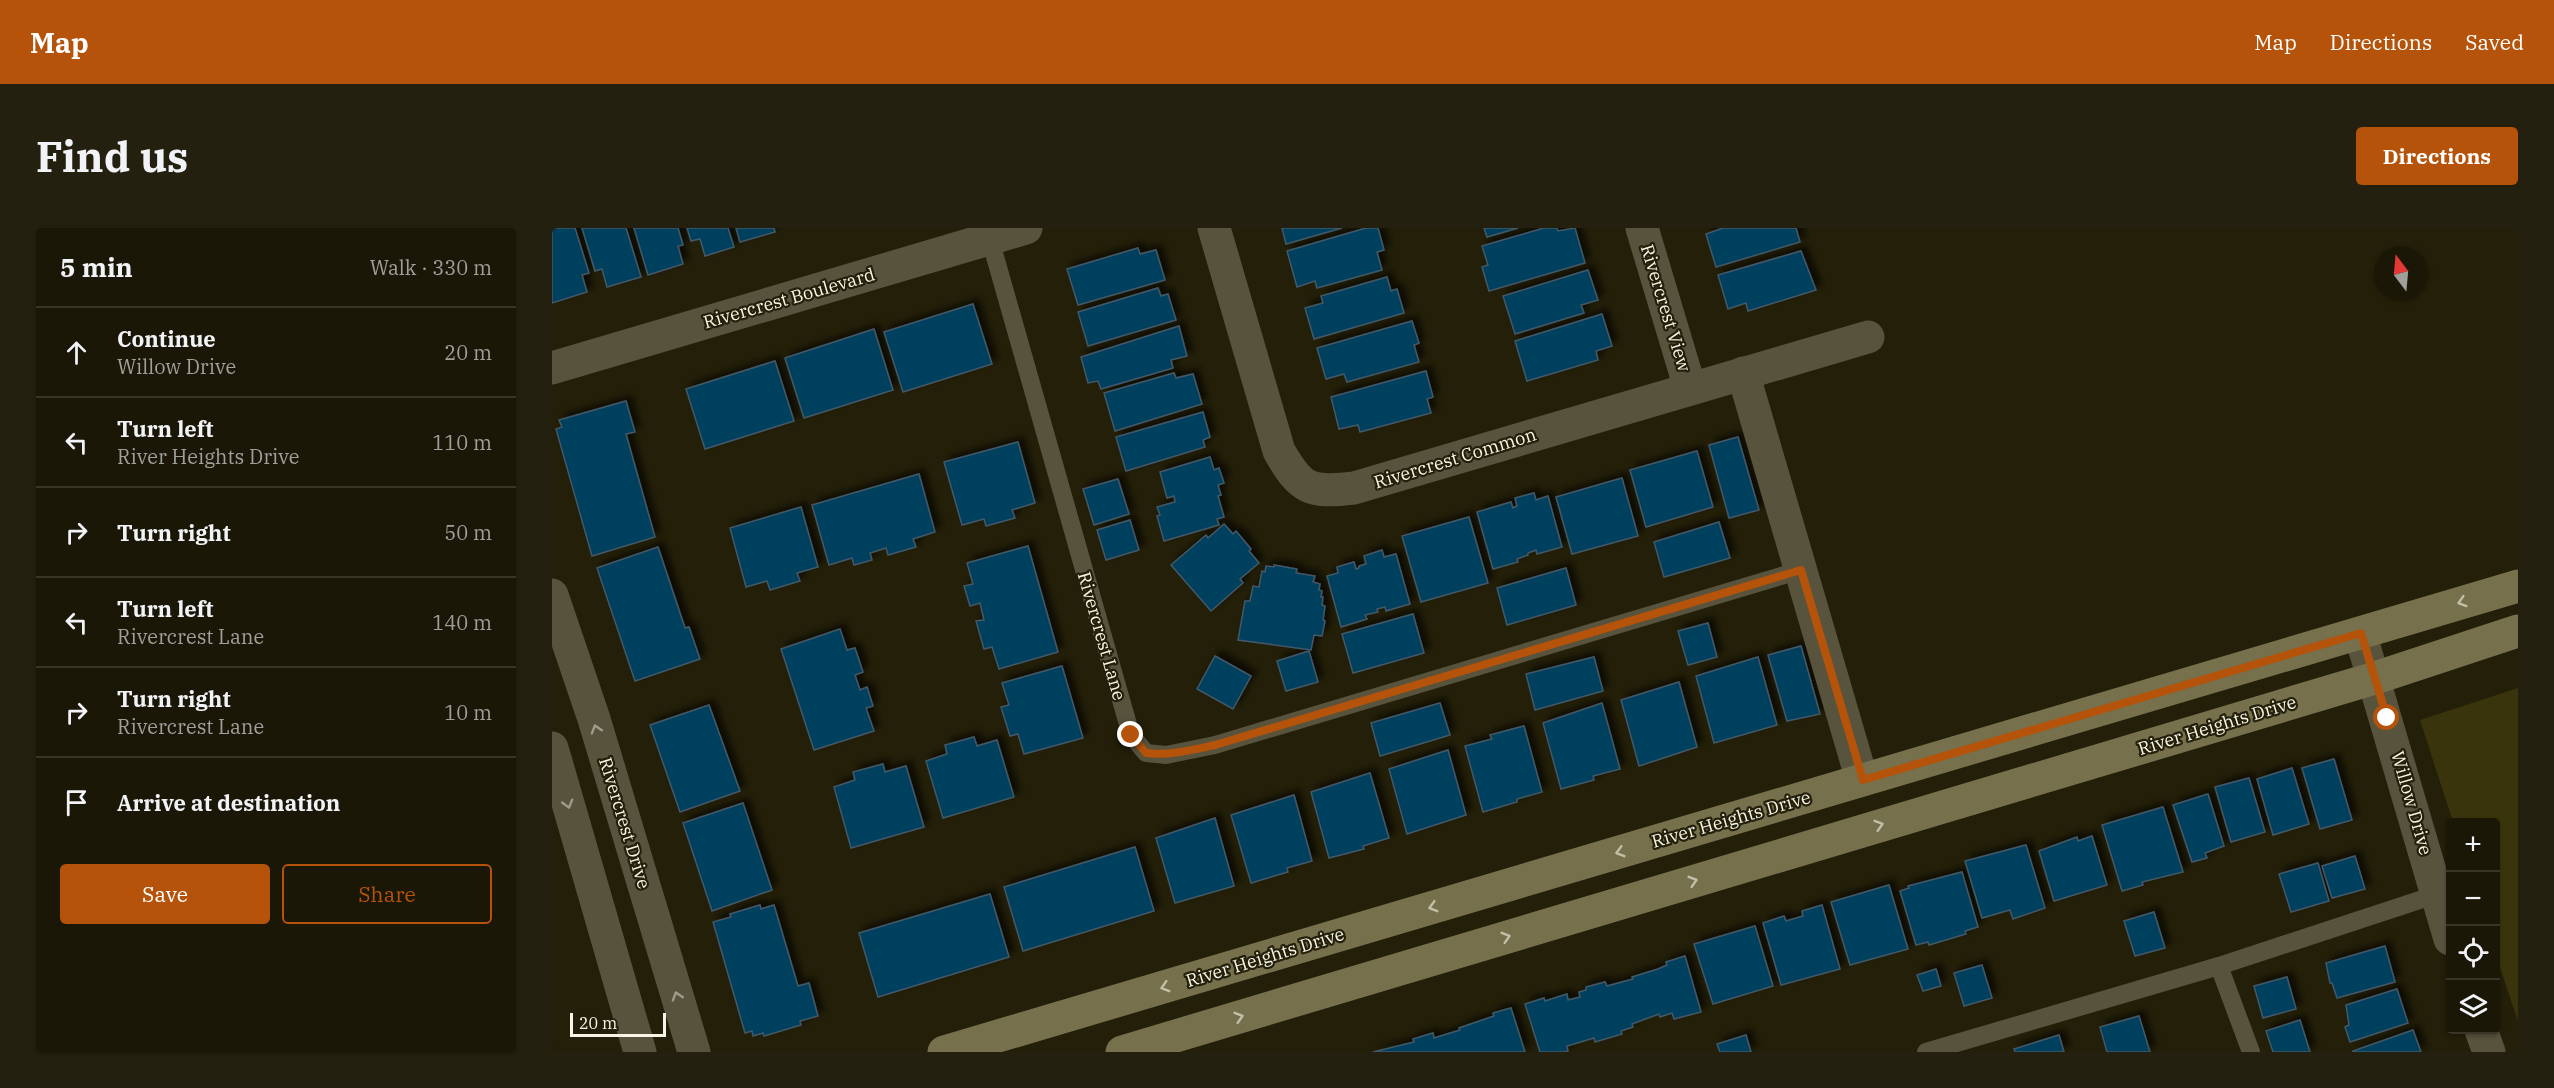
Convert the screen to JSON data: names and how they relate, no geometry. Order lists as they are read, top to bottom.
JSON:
{
  "streets": {
    "street": [
      "Rivercrest Boulevard",
      "Rivercrest View",
      "Rivercrest Common",
      "River Heights Drive",
      "Willow Drive",
      "Rivercrest Drive"
    ],
    "lane": ["Rivercrest Lane"]
  },
  "crossings": [
    ["Rivercrest Boulevard", "Rivercrest Lane"],
    ["Rivercrest View", "Rivercrest Common"],
    ["River Heights Drive", "Willow Drive"]
  ],
  "scale_bar": "20 m",
  "north": "top",
  "page": {
    "header": "Map",
    "nav": ["Map", "Directions", "Saved"],
    "buttons": [
      "Directions",
      ["Save", "Share"]
    ],
    "title": "Find us",
    "heading": ["5 min", "Walk · 330 m"],
    "list": [
      ["Continue", "Willow Drive", "20 m"],
      ["Turn left", "River Heights Drive", "110 m"],
      ["Turn right", "50 m"],
      ["Turn left", "Rivercrest Lane", "140 m"],
      ["Turn right", "Rivercrest Lane", "10 m"],
      "Arrive at destination"
    ],
    "map_buttons": ["+", "−"],
    "scale": "20 m"
  }
}
